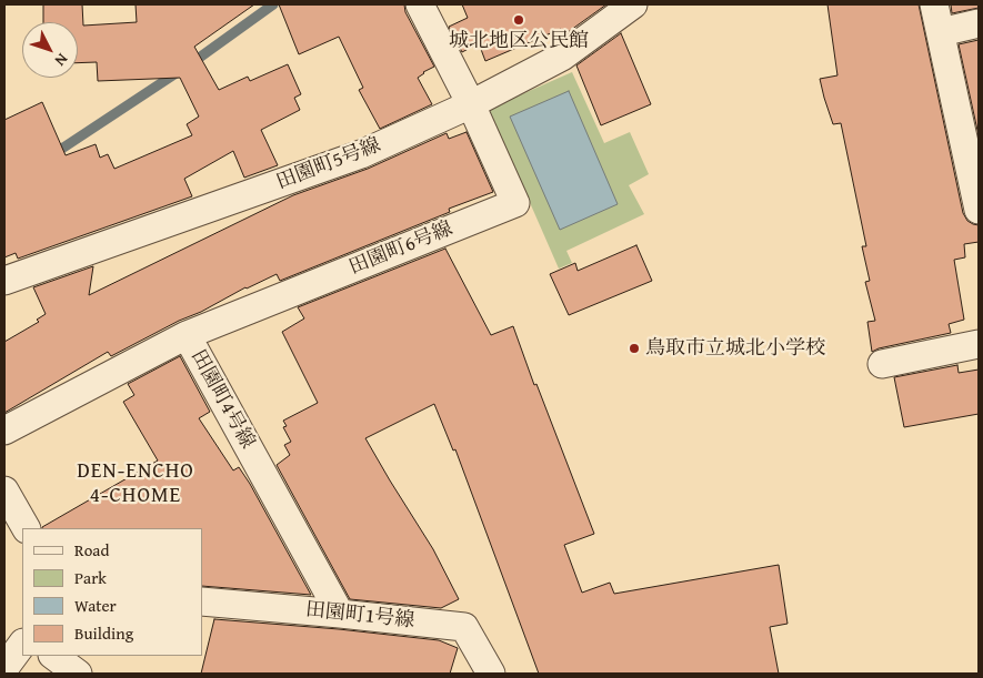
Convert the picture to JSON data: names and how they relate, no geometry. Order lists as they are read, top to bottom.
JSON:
{
  "streets": {
    "street": [
      "田園町5号線",
      "田園町6号線",
      "田園町4号線",
      "田園町1号線"
    ]
  },
  "crossings": [
    ["田園町5号線", "田園町6号線"],
    ["田園町6号線", "田園町4号線"],
    ["田園町4号線", "田園町1号線"]
  ],
  "districts": ["DEN-ENCHO 4-CHOME"],
  "places": ["城北地区公民館", "鳥取市立城北小学校"],
  "legend": [
    "Road",
    "Park",
    "Water",
    "Building"
  ],
  "north": "bottom right"
}
